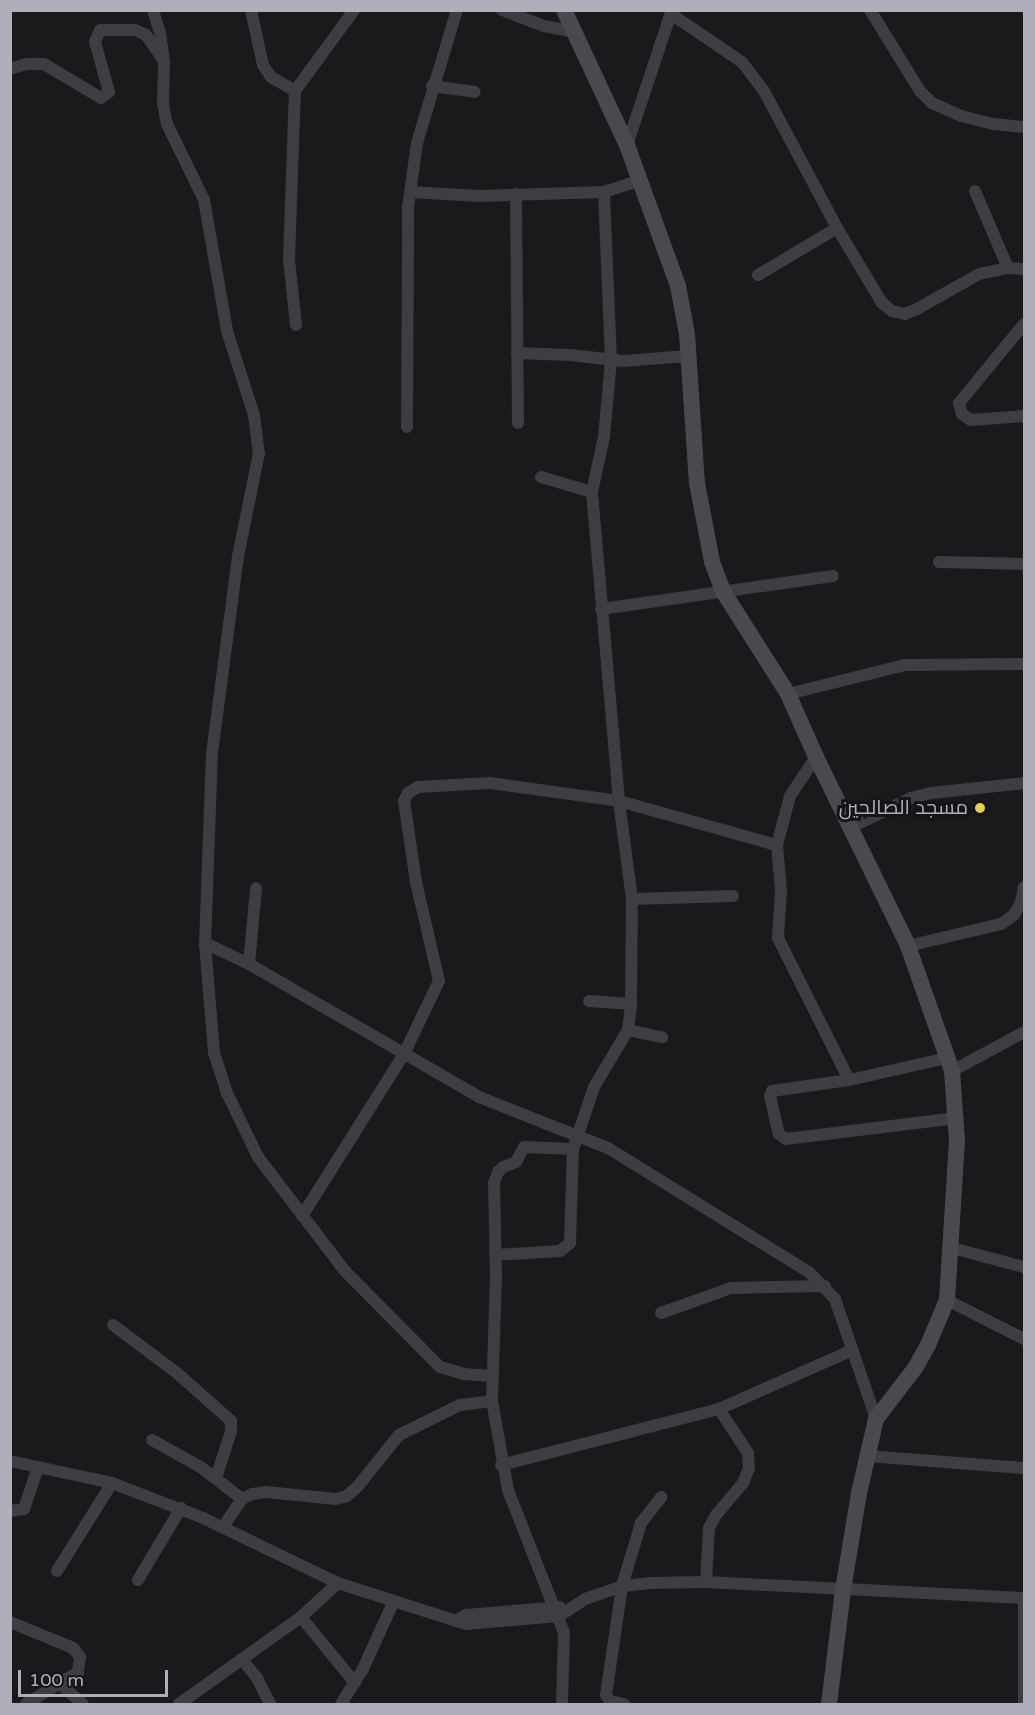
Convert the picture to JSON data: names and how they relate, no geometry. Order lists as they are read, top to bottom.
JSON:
{
  "places": ["مسجد الصالحين"],
  "scale_bar": "100 m"
}
